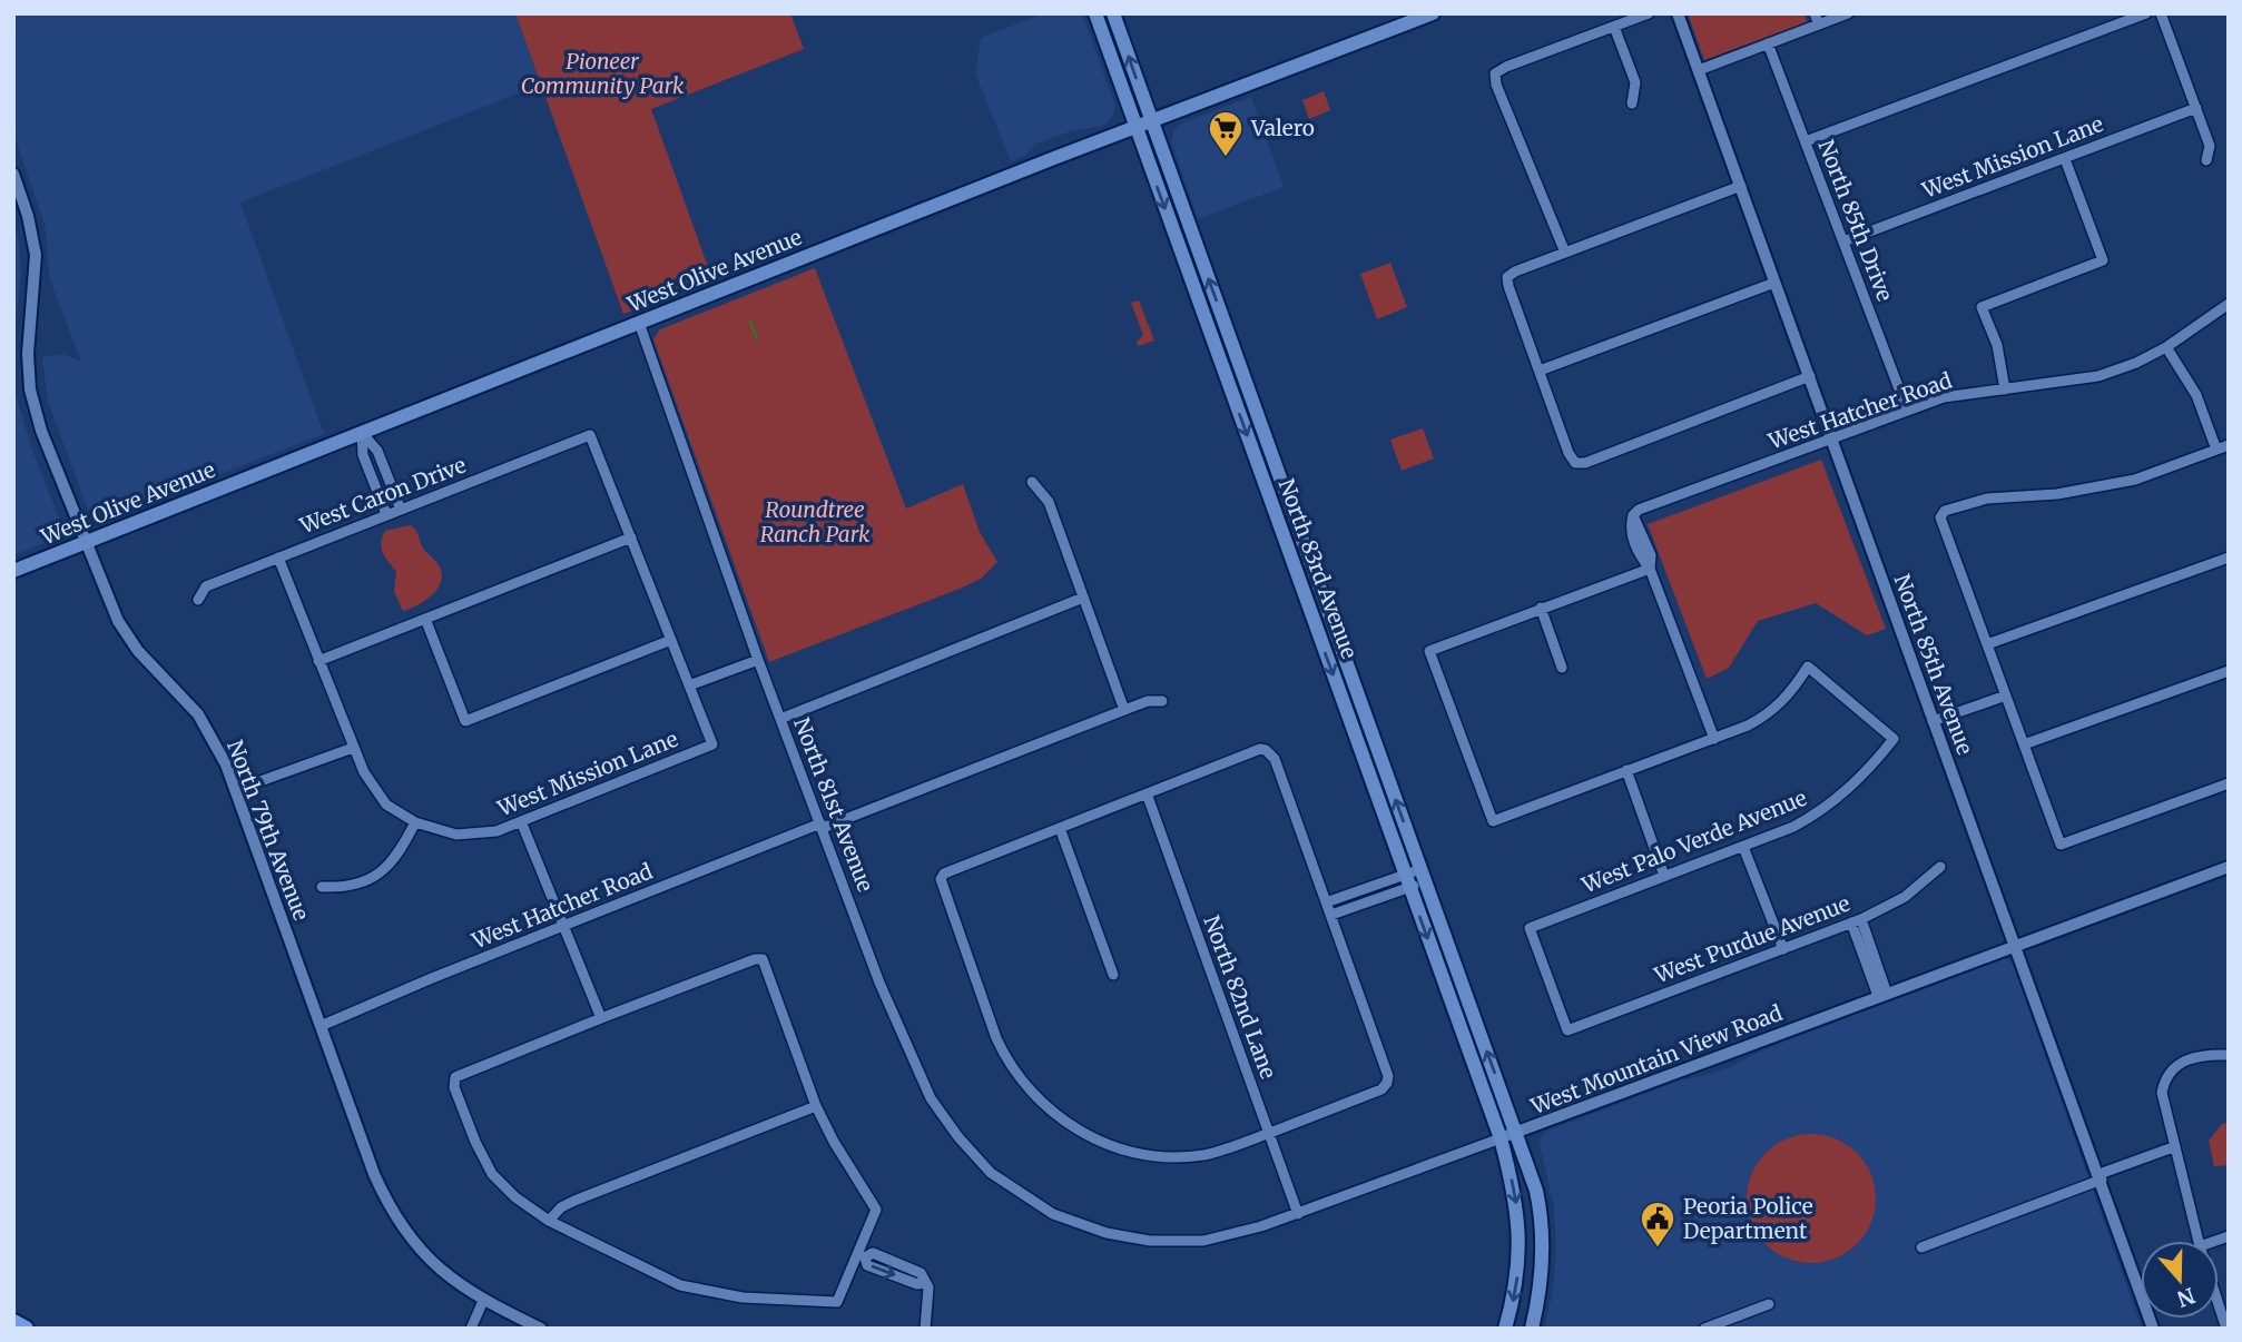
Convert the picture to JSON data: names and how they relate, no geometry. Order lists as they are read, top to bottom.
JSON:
{
  "streets": {
    "main road": ["West Olive Avenue", "North 83rd Avenue"],
    "street": [
      "West Mission Lane",
      "North 85th Drive",
      "West Hatcher Road",
      "West Caron Drive",
      "North 85th Avenue",
      "North 81st Avenue",
      "North 79th Avenue",
      "West Palo Verde Avenue",
      "West Purdue Avenue",
      "North 82nd Lane",
      "West Mountain View Road"
    ]
  },
  "crossings": [
    ["West Mission Lane", "North 85th Drive"],
    ["West Mission Lane", "West Caron Drive"],
    ["North 85th Drive", "West Hatcher Road"],
    ["West Olive Avenue", "North 83rd Avenue"],
    ["West Olive Avenue", "North 81st Avenue"],
    ["West Olive Avenue", "North 79th Avenue"],
    ["West Hatcher Road", "North 85th Avenue"],
    ["West Hatcher Road", "North 81st Avenue"],
    ["West Hatcher Road", "North 79th Avenue"],
    ["North 83rd Avenue", "West Mountain View Road"],
    ["North 85th Avenue", "West Mountain View Road"],
    ["North 81st Avenue", "West Mountain View Road"],
    ["West Palo Verde Avenue", "West Purdue Avenue"],
    ["North 82nd Lane", "West Mountain View Road"]
  ],
  "parks": ["Pioneer Community Park", "Roundtree Ranch Park"],
  "places": {
    "supermarket": ["Valero"],
    "public building": ["Peoria Police Department"]
  },
  "north": "bottom"
}
